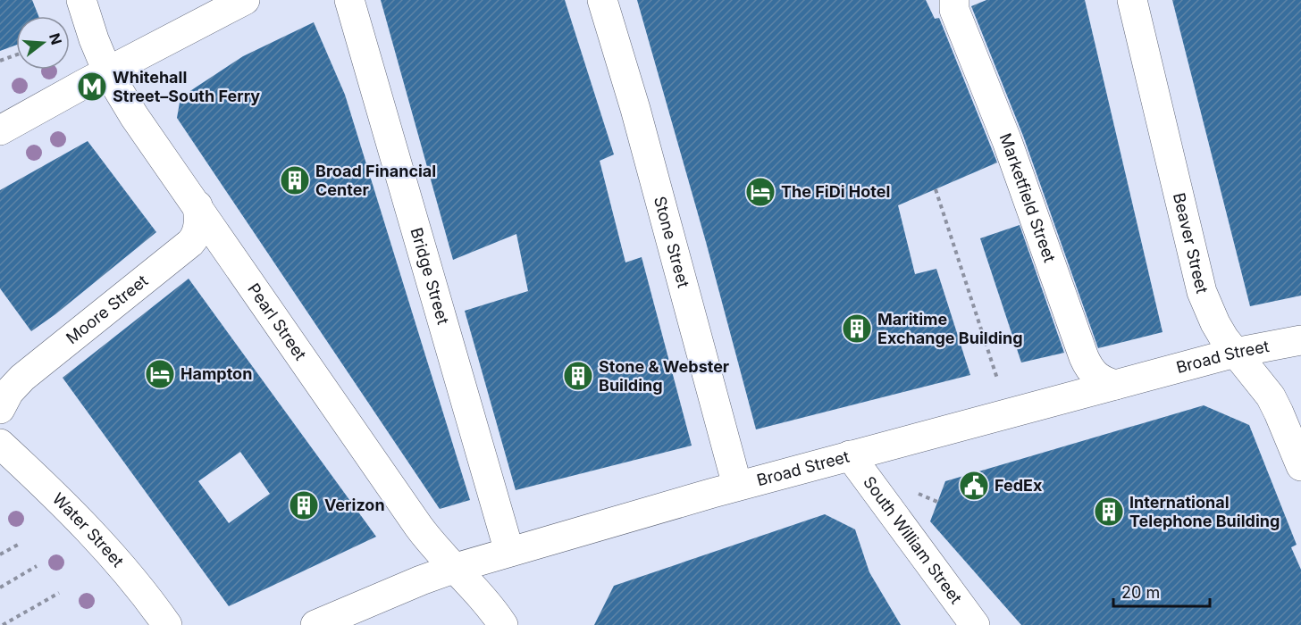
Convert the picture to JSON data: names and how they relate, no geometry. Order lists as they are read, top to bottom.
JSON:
{
  "streets": {
    "street": [
      "Marketfield Street",
      "Stone Street",
      "Beaver Street",
      "Bridge Street",
      "Moore Street",
      "Pearl Street",
      "Broad Street",
      "Water Street",
      "South William Street"
    ]
  },
  "crossings": [
    ["Marketfield Street", "Broad Street"],
    ["Stone Street", "Broad Street"],
    ["Beaver Street", "Broad Street"],
    ["Bridge Street", "Broad Street"],
    ["Moore Street", "Pearl Street"],
    ["Pearl Street", "Broad Street"],
    ["Broad Street", "South William Street"]
  ],
  "places": {
    "metro station": ["Whitehall Street–South Ferry"],
    "building": [
      "Broad Financial Center",
      "Maritime Exchange Building",
      "Stone & Webster Building",
      "Verizon",
      "International Telephone Building"
    ],
    "hotel": ["The FiDi Hotel", "Hampton"],
    "public building": ["FedEx"]
  },
  "scale_bar": "20 m",
  "north": "right"
}
